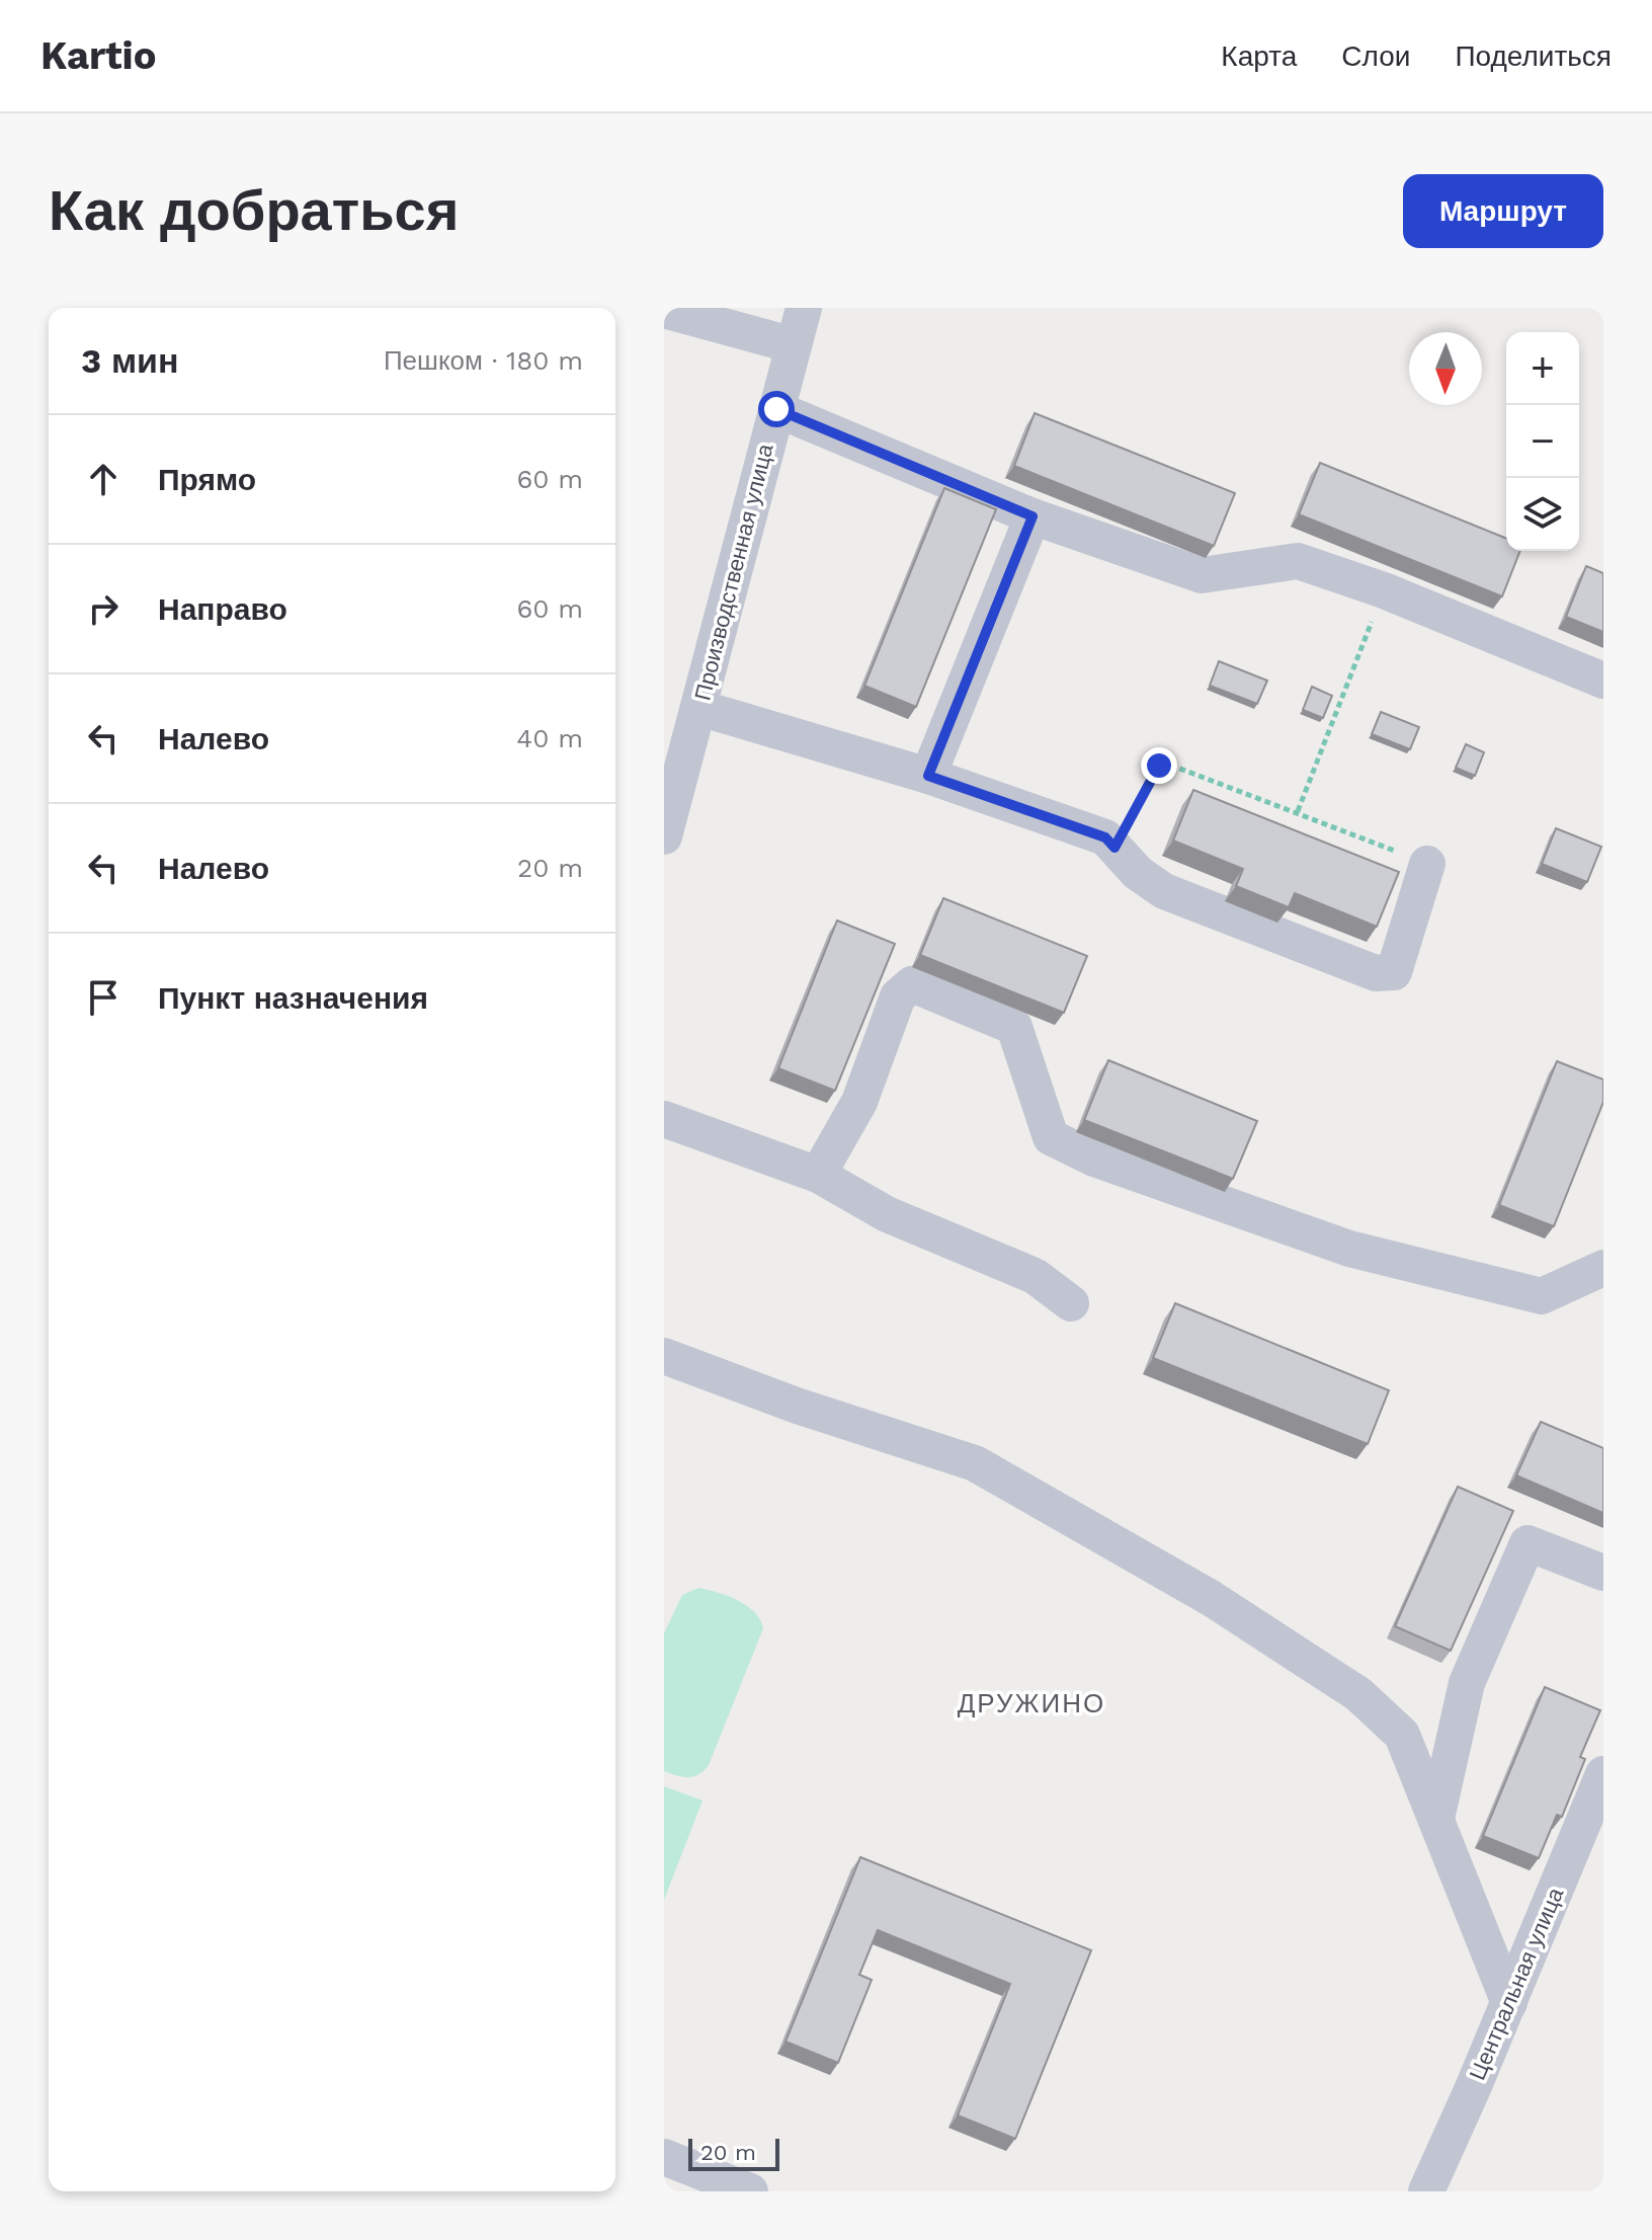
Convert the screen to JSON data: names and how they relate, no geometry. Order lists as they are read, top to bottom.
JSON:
{
  "streets": {
    "street": ["Производственная улица", "Центральная улица"]
  },
  "districts": ["ДРУЖИНО"],
  "scale_bar": "20 m",
  "north": "bottom",
  "page": {
    "header": "Kartio",
    "nav": ["Карта", "Слои", "Поделиться"],
    "buttons": "Маршрут",
    "title": "Как добраться",
    "heading": ["3 мин", "Пешком · 180 m"],
    "map_buttons": ["+", "−"],
    "list": [
      ["Прямо", "60 m"],
      ["Направо", "60 m"],
      ["Налево", "40 m"],
      ["Налево", "20 m"],
      "Пункт назначения"
    ],
    "scale": "20 m"
  }
}
